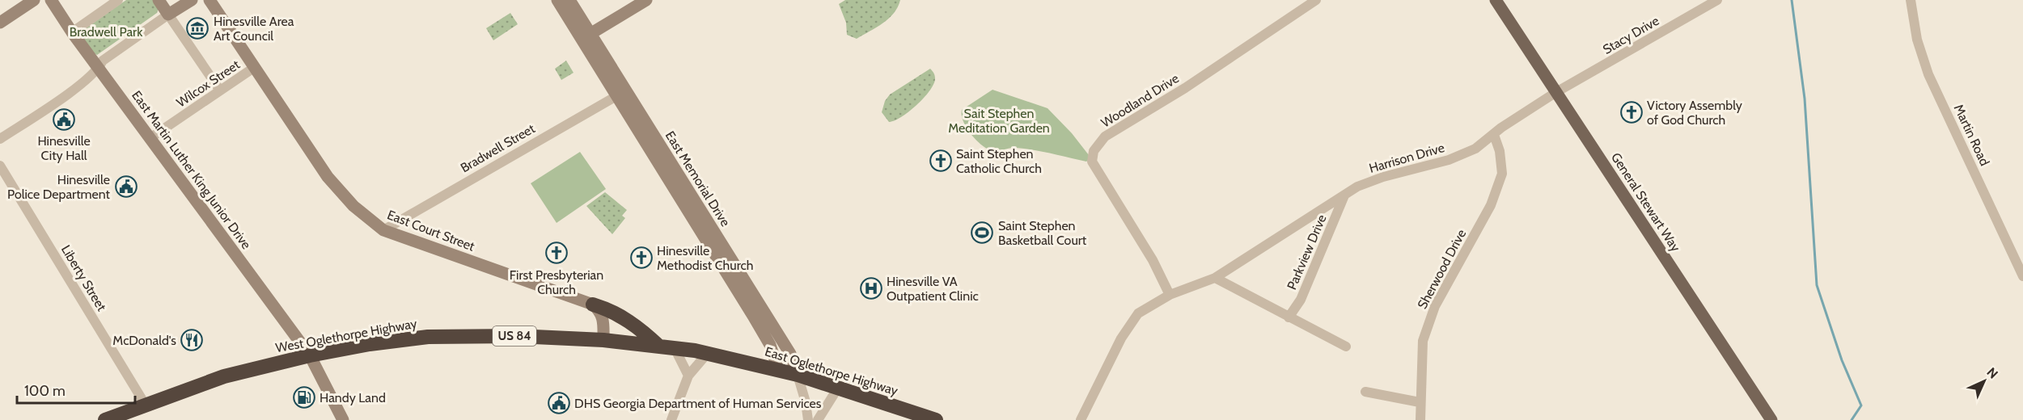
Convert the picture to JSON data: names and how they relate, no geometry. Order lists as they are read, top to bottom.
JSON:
{
  "streets": {
    "highway": ["West Oglethorpe Highway", "US 84", "East Oglethorpe Highway"],
    "main road": ["General Stewart Way"],
    "street": [
      "Stacy Drive",
      "Wilcox Street",
      "Woodland Drive",
      "Martin Road",
      "Bradwell Street",
      "Harrison Drive",
      "East Martin Luther King Junior Drive",
      "East Memorial Drive",
      "East Court Street",
      "Parkview Drive",
      "Sherwood Drive",
      "Liberty Street"
    ]
  },
  "crossings": [
    ["Stacy Drive", "Harrison Drive"],
    ["Stacy Drive", "General Stewart Way"],
    ["Wilcox Street", "East Martin Luther King Junior Drive"],
    ["Wilcox Street", "East Court Street"],
    ["Woodland Drive", "Harrison Drive"],
    ["Bradwell Street", "East Memorial Drive"],
    ["Bradwell Street", "East Court Street"],
    ["Harrison Drive", "General Stewart Way"],
    ["Harrison Drive", "Parkview Drive"],
    ["Harrison Drive", "Sherwood Drive"],
    ["East Martin Luther King Junior Drive", "West Oglethorpe Highway"],
    ["East Memorial Drive", "East Oglethorpe Highway"],
    ["Liberty Street", "West Oglethorpe Highway"],
    ["West Oglethorpe Highway", "East Oglethorpe Highway"]
  ],
  "parks": ["Bradwell Park", "Sait Stephen Meditation Garden"],
  "places": {
    "museum": ["Hinesville Area Art Council"],
    "church": [
      "Victory Assembly of God Church",
      "Saint Stephen Catholic Church",
      "First Presbyterian Church",
      "Hinesville Methodist Church"
    ],
    "public building": ["Hinesville City Hall", "Hinesville Police Department", "DHS Georgia Department of Human Services"],
    "sports": ["Saint Stephen Basketball Court"],
    "hospital": ["Hinesville VA Outpatient Clinic"],
    "restaurant": ["McDonald's"],
    "fuel station": ["Handy Land"]
  },
  "scale_bar": "100 m",
  "north": "top right"
}
